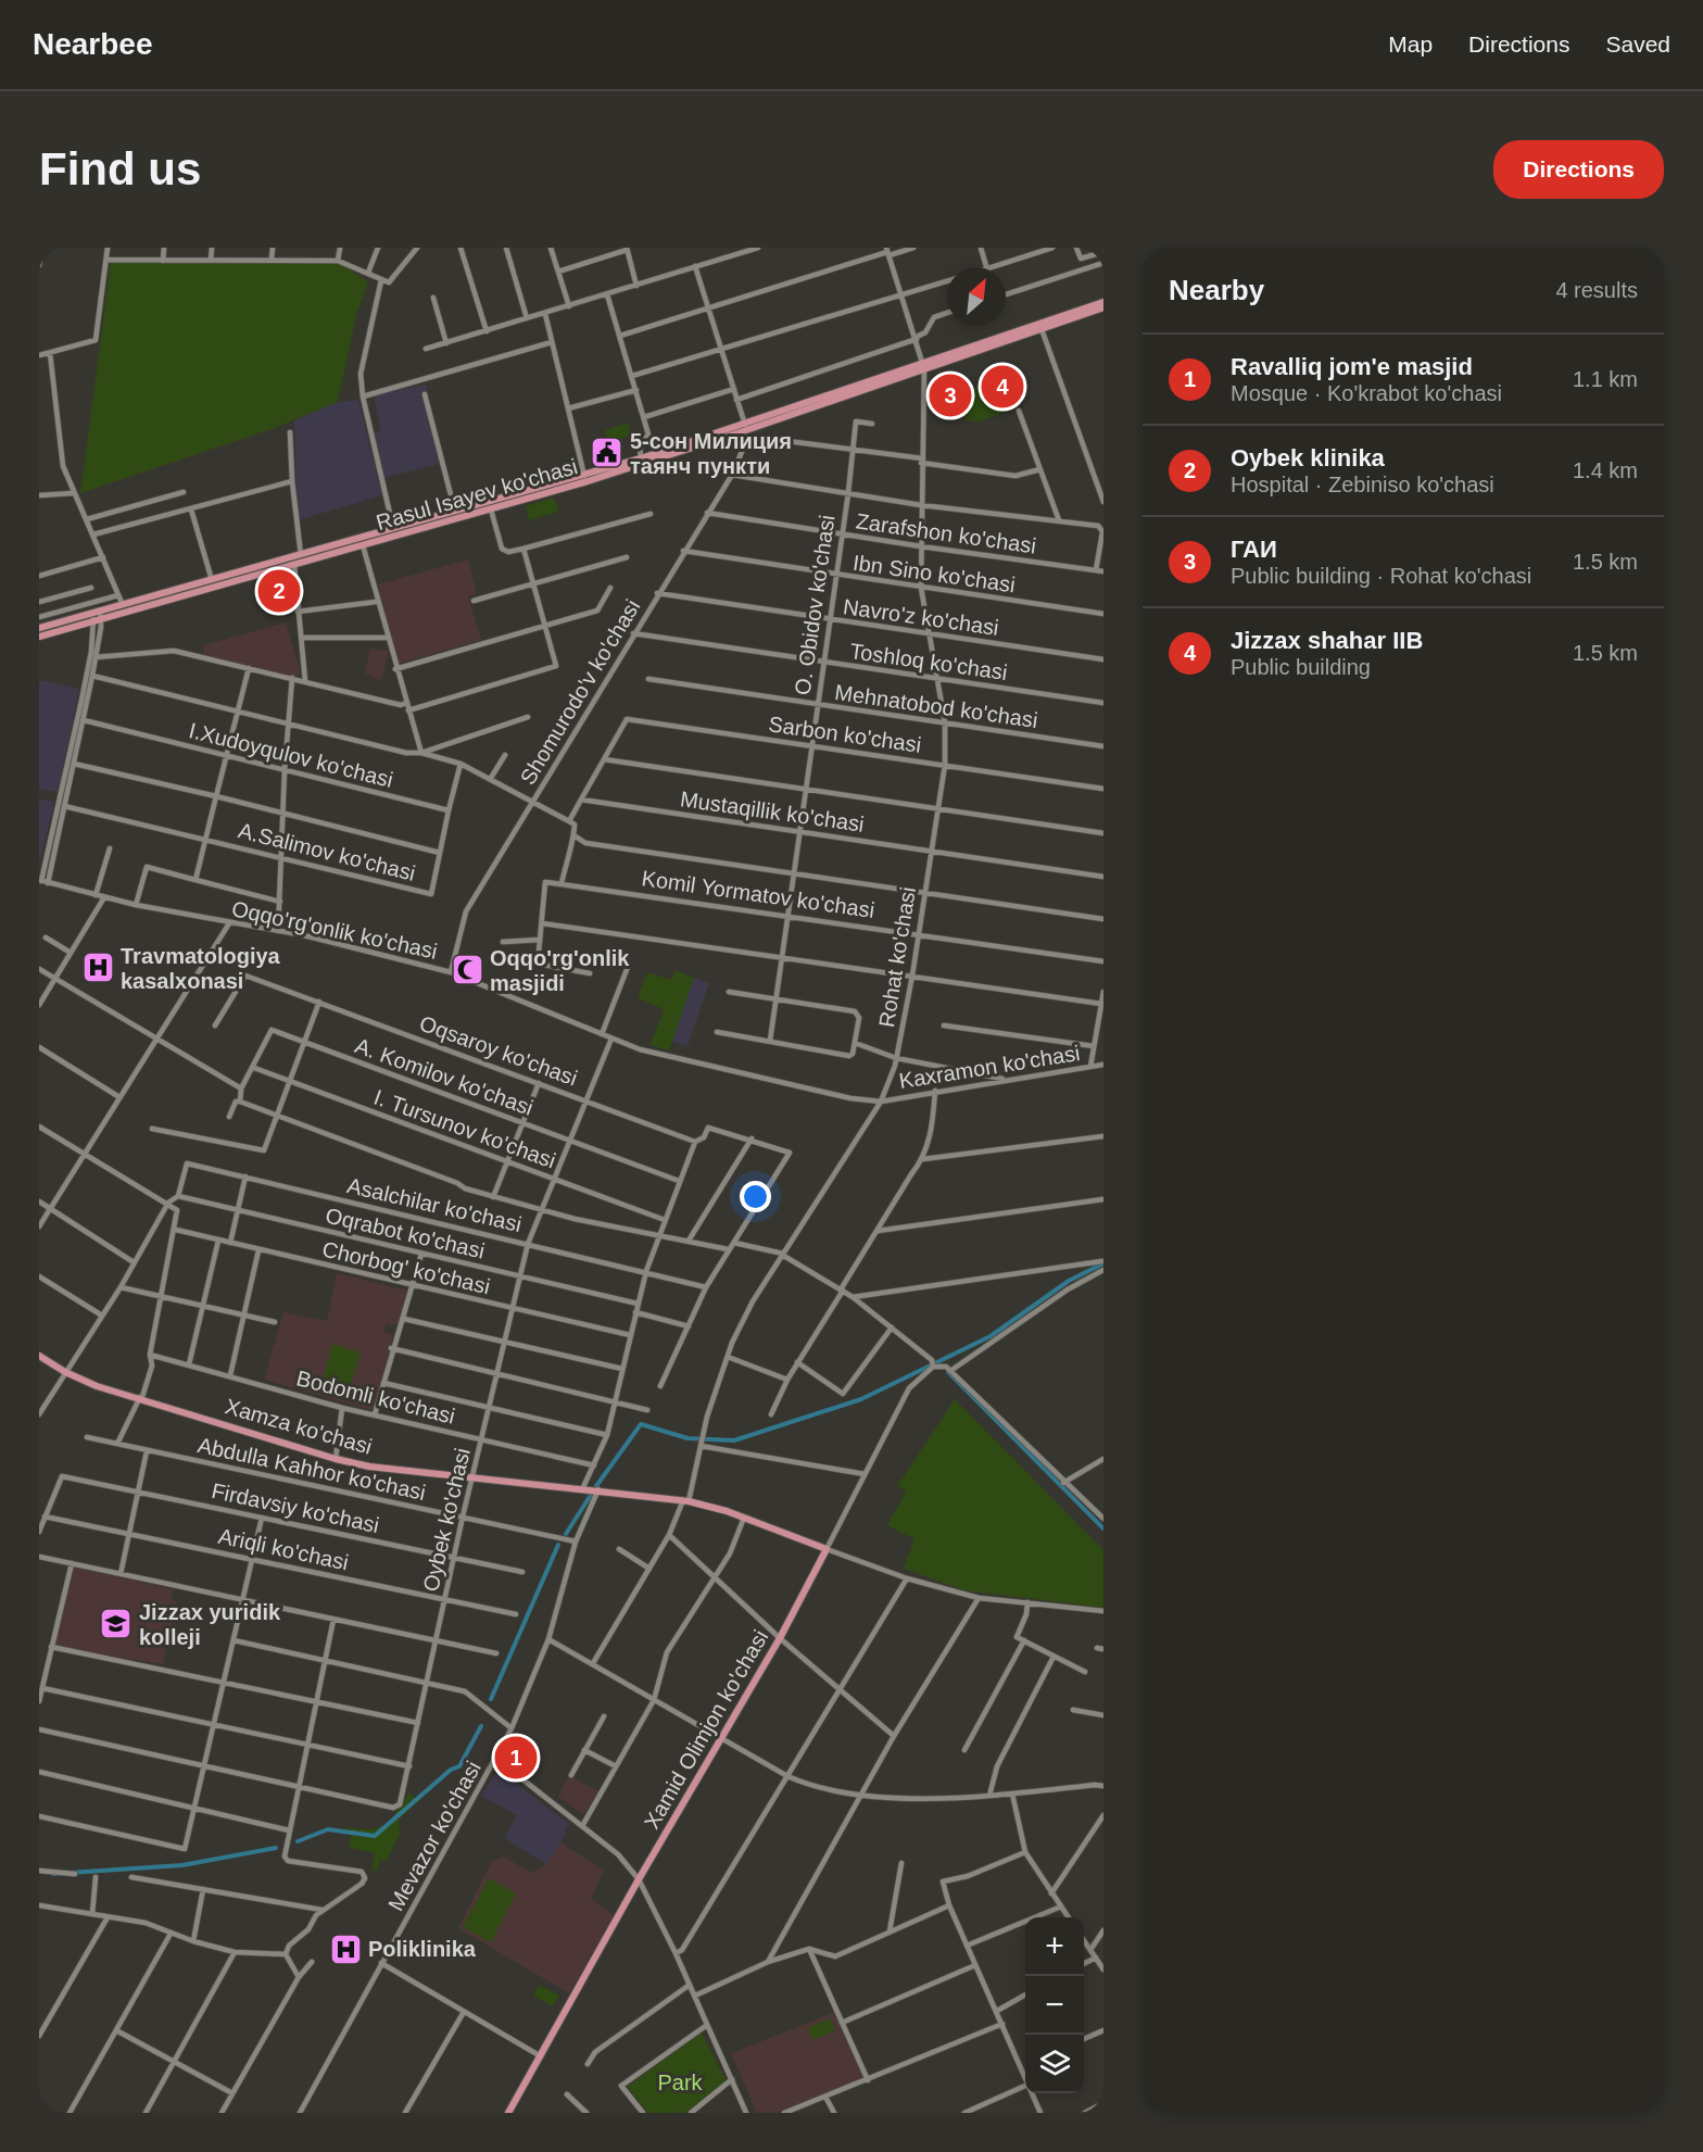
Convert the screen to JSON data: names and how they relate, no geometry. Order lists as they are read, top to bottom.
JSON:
{
  "streets": {
    "main road": ["Rasul Isayev ko'chasi", "Xamza ko'chasi", "Xamid Olimjon ko'chasi"],
    "street": [
      "Zarafshon ko'chasi",
      "Ibn Sino ko'chasi",
      "O. Obidov ko'chasi",
      "Navro'z ko'chasi",
      "Toshloq ko'chasi",
      "Shomurodo'v ko'chasi",
      "Mehnatobod ko'chasi",
      "Sarbon ko'chasi",
      "I.Xudoyqulov ko'chasi",
      "Mustaqillik ko'chasi",
      "A.Salimov ko'chasi",
      "Komil Yormatov ko'chasi",
      "Oqqo'rg'onlik ko'chasi",
      "Rohat ko'chasi",
      "Oqsaroy ko'chasi",
      "Kaxramon ko'chasi",
      "A. Komilov ko'chasi",
      "I. Tursunov ko'chasi",
      "Asalchilar ko'chasi",
      "Oqrabot ko'chasi",
      "Chorbog' ko'chasi",
      "Bodomli ko'chasi",
      "Abdulla Kahhor ko'chasi",
      "Firdavsiy ko'chasi",
      "Oybek ko'chasi",
      "Ariqli ko'chasi",
      "Mevazor ko'chasi"
    ]
  },
  "crossings": [
    ["Rasul Isayev ko'chasi", "Shomurodo'v ko'chasi"],
    ["Rasul Isayev ko'chasi", "Rohat ko'chasi"],
    ["Zarafshon ko'chasi", "O. Obidov ko'chasi"],
    ["Zarafshon ko'chasi", "Shomurodo'v ko'chasi"],
    ["Zarafshon ko'chasi", "Rohat ko'chasi"],
    ["Ibn Sino ko'chasi", "O. Obidov ko'chasi"],
    ["Ibn Sino ko'chasi", "Shomurodo'v ko'chasi"],
    ["Ibn Sino ko'chasi", "Rohat ko'chasi"],
    ["O. Obidov ko'chasi", "Navro'z ko'chasi"],
    ["O. Obidov ko'chasi", "Toshloq ko'chasi"],
    ["O. Obidov ko'chasi", "Mehnatobod ko'chasi"],
    ["O. Obidov ko'chasi", "Sarbon ko'chasi"],
    ["O. Obidov ko'chasi", "Mustaqillik ko'chasi"],
    ["O. Obidov ko'chasi", "Komil Yormatov ko'chasi"],
    ["Navro'z ko'chasi", "Shomurodo'v ko'chasi"],
    ["Navro'z ko'chasi", "Rohat ko'chasi"],
    ["Toshloq ko'chasi", "Shomurodo'v ko'chasi"],
    ["Toshloq ko'chasi", "Rohat ko'chasi"],
    ["Shomurodo'v ko'chasi", "Oqqo'rg'onlik ko'chasi"],
    ["Mehnatobod ko'chasi", "Rohat ko'chasi"],
    ["Sarbon ko'chasi", "Mustaqillik ko'chasi"],
    ["Sarbon ko'chasi", "Rohat ko'chasi"],
    ["Mustaqillik ko'chasi", "Rohat ko'chasi"],
    ["Komil Yormatov ko'chasi", "Rohat ko'chasi"],
    ["Oqqo'rg'onlik ko'chasi", "Rohat ko'chasi"],
    ["Oqqo'rg'onlik ko'chasi", "Kaxramon ko'chasi"],
    ["Oqqo'rg'onlik ko'chasi", "Oybek ko'chasi"],
    ["Rohat ko'chasi", "Kaxramon ko'chasi"],
    ["Rohat ko'chasi", "Xamza ko'chasi"],
    ["Oqsaroy ko'chasi", "Oybek ko'chasi"],
    ["A. Komilov ko'chasi", "I. Tursunov ko'chasi"],
    ["A. Komilov ko'chasi", "Oybek ko'chasi"],
    ["I. Tursunov ko'chasi", "Oybek ko'chasi"],
    ["Asalchilar ko'chasi", "Oqrabot ko'chasi"],
    ["Asalchilar ko'chasi", "Oybek ko'chasi"],
    ["Oqrabot ko'chasi", "Oybek ko'chasi"],
    ["Chorbog' ko'chasi", "Oybek ko'chasi"],
    ["Bodomli ko'chasi", "Oybek ko'chasi"],
    ["Xamza ko'chasi", "Oybek ko'chasi"],
    ["Xamza ko'chasi", "Xamid Olimjon ko'chasi"],
    ["Xamza ko'chasi", "Mevazor ko'chasi"],
    ["Abdulla Kahhor ko'chasi", "Oybek ko'chasi"],
    ["Abdulla Kahhor ko'chasi", "Mevazor ko'chasi"],
    ["Firdavsiy ko'chasi", "Oybek ko'chasi"],
    ["Firdavsiy ko'chasi", "Ariqli ko'chasi"],
    ["Oybek ko'chasi", "Ariqli ko'chasi"]
  ],
  "parks": ["Park"],
  "places": {
    "public building": ["5-сон Милиция таянч пункти"],
    "hospital": ["Travmatologiya kasalxonasi", "Poliklinika"],
    "mosque": ["Oqqo'rg'onlik masjidi"],
    "school or university": ["Jizzax yuridik kolleji"]
  },
  "north": "top right",
  "page": {
    "header": "Nearbee",
    "nav": ["Map", "Directions", "Saved"],
    "buttons": "Directions",
    "title": "Find us",
    "heading": ["Nearby", "4 results"],
    "list": [
      {
        "mark": "1",
        "name": "Ravalliq jom'e masjid",
        "note": "Mosque · Ko'krabot ko'chasi",
        "value": "1.1 km"
      },
      {
        "mark": "2",
        "name": "Oybek klinika",
        "note": "Hospital · Zebiniso ko'chasi",
        "value": "1.4 km"
      },
      {
        "mark": "3",
        "name": "ГАИ",
        "note": "Public building · Rohat ko'chasi",
        "value": "1.5 km"
      },
      {
        "mark": "4",
        "name": "Jizzax shahar IIB",
        "note": "Public building",
        "value": "1.5 km"
      }
    ],
    "pins": [
      "4",
      "3",
      "2",
      "1"
    ],
    "map_buttons": ["+", "−"]
  }
}
